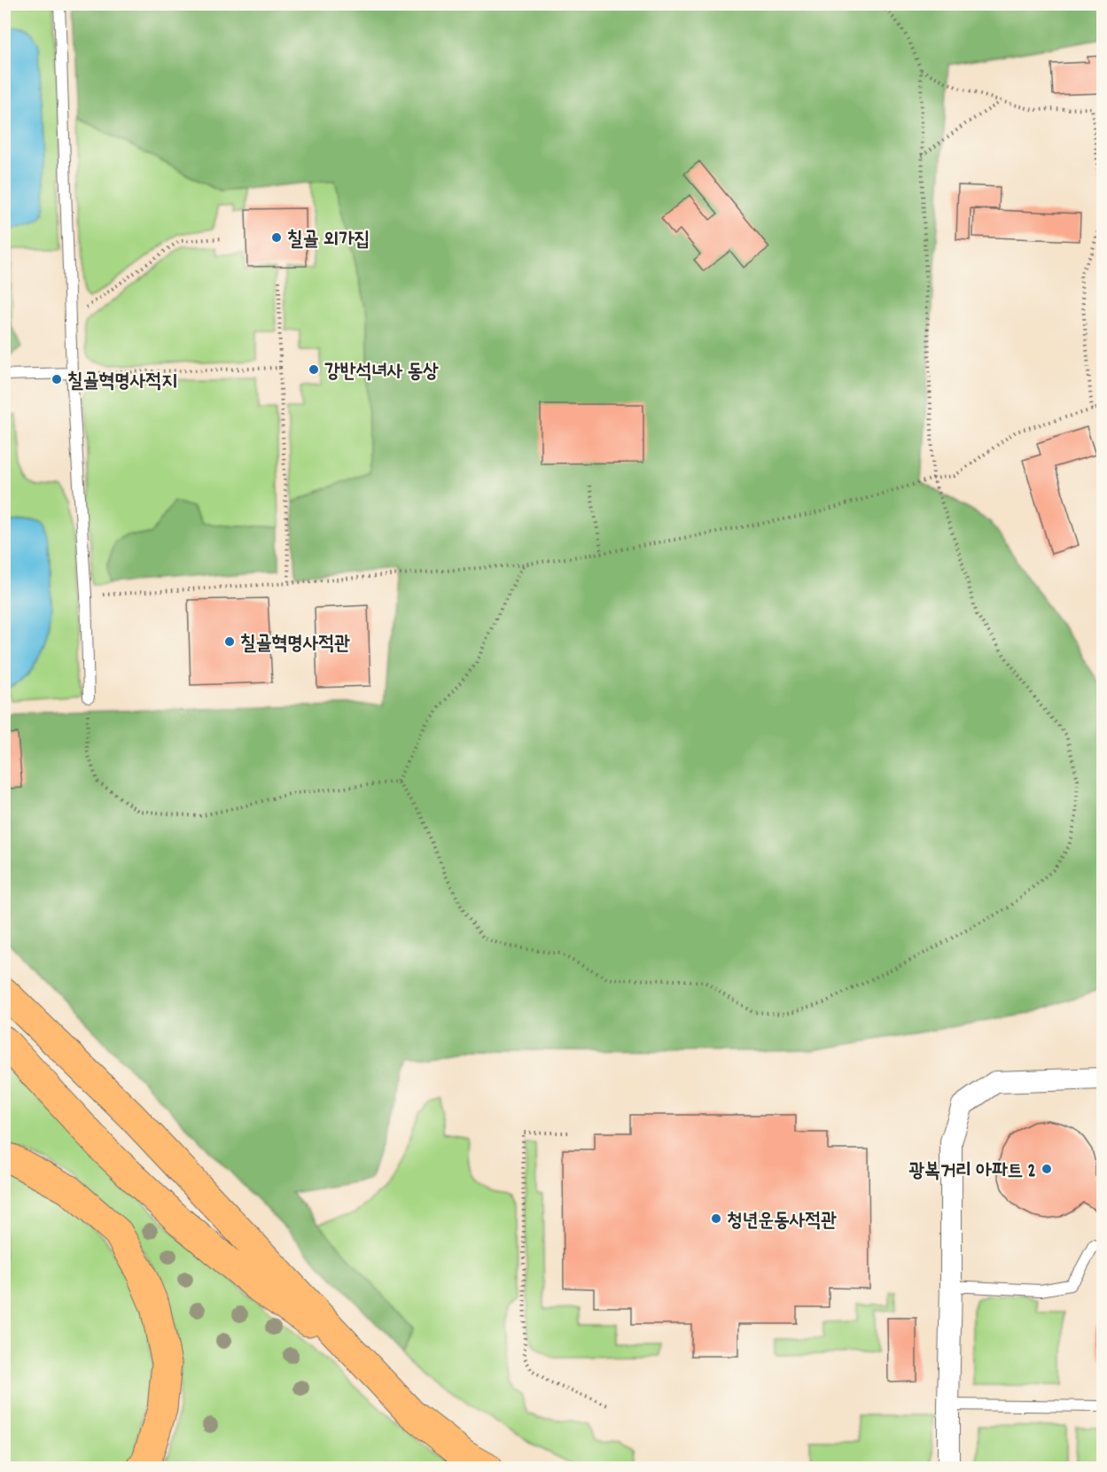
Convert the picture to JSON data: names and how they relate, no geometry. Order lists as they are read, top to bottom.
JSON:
{
  "places": [
    "칠골 외가집",
    "강반석녀사 동상",
    "칠골혁명사적지",
    "칠골혁명사적관",
    "광복거리 아파트 2",
    "청년운동사적관"
  ]
}
